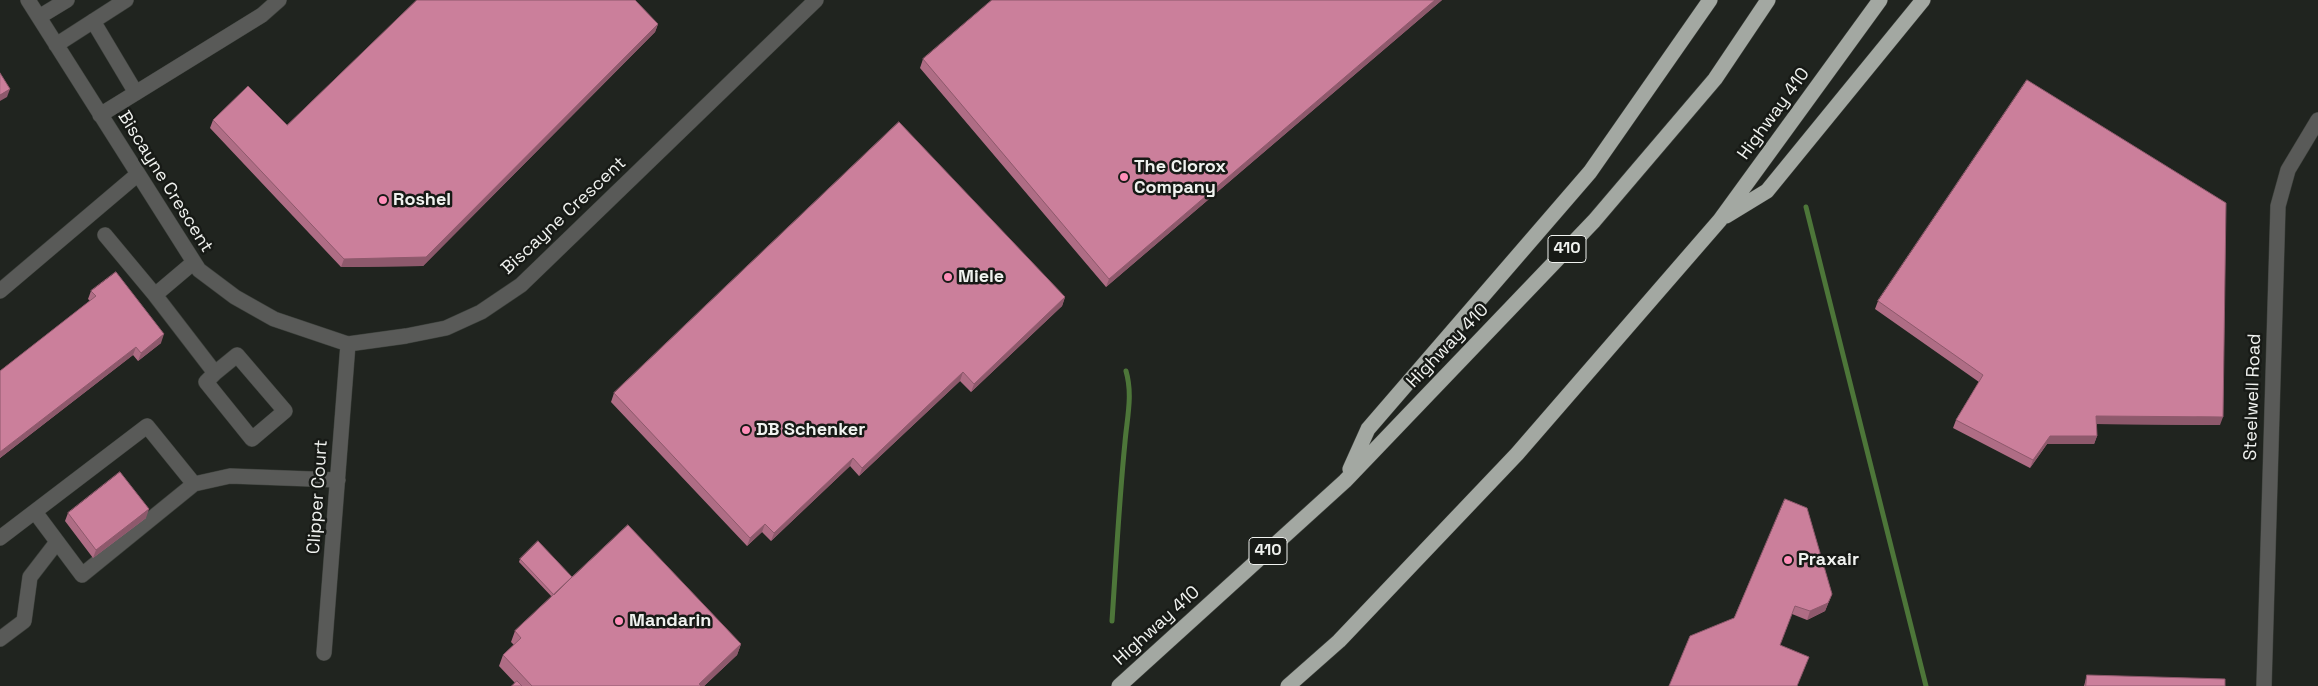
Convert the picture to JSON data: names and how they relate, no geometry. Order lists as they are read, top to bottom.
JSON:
{
  "streets": {
    "highway": ["Highway 410", "410"],
    "street": ["Biscayne Crescent", "Steelwell Road", "Clipper Court"]
  },
  "crossings": [
    ["Biscayne Crescent", "Clipper Court"]
  ],
  "places": [
    "The Clorox Company",
    "Roshel",
    "Miele",
    "DB Schenker",
    "Praxair",
    "Mandarin"
  ]
}
